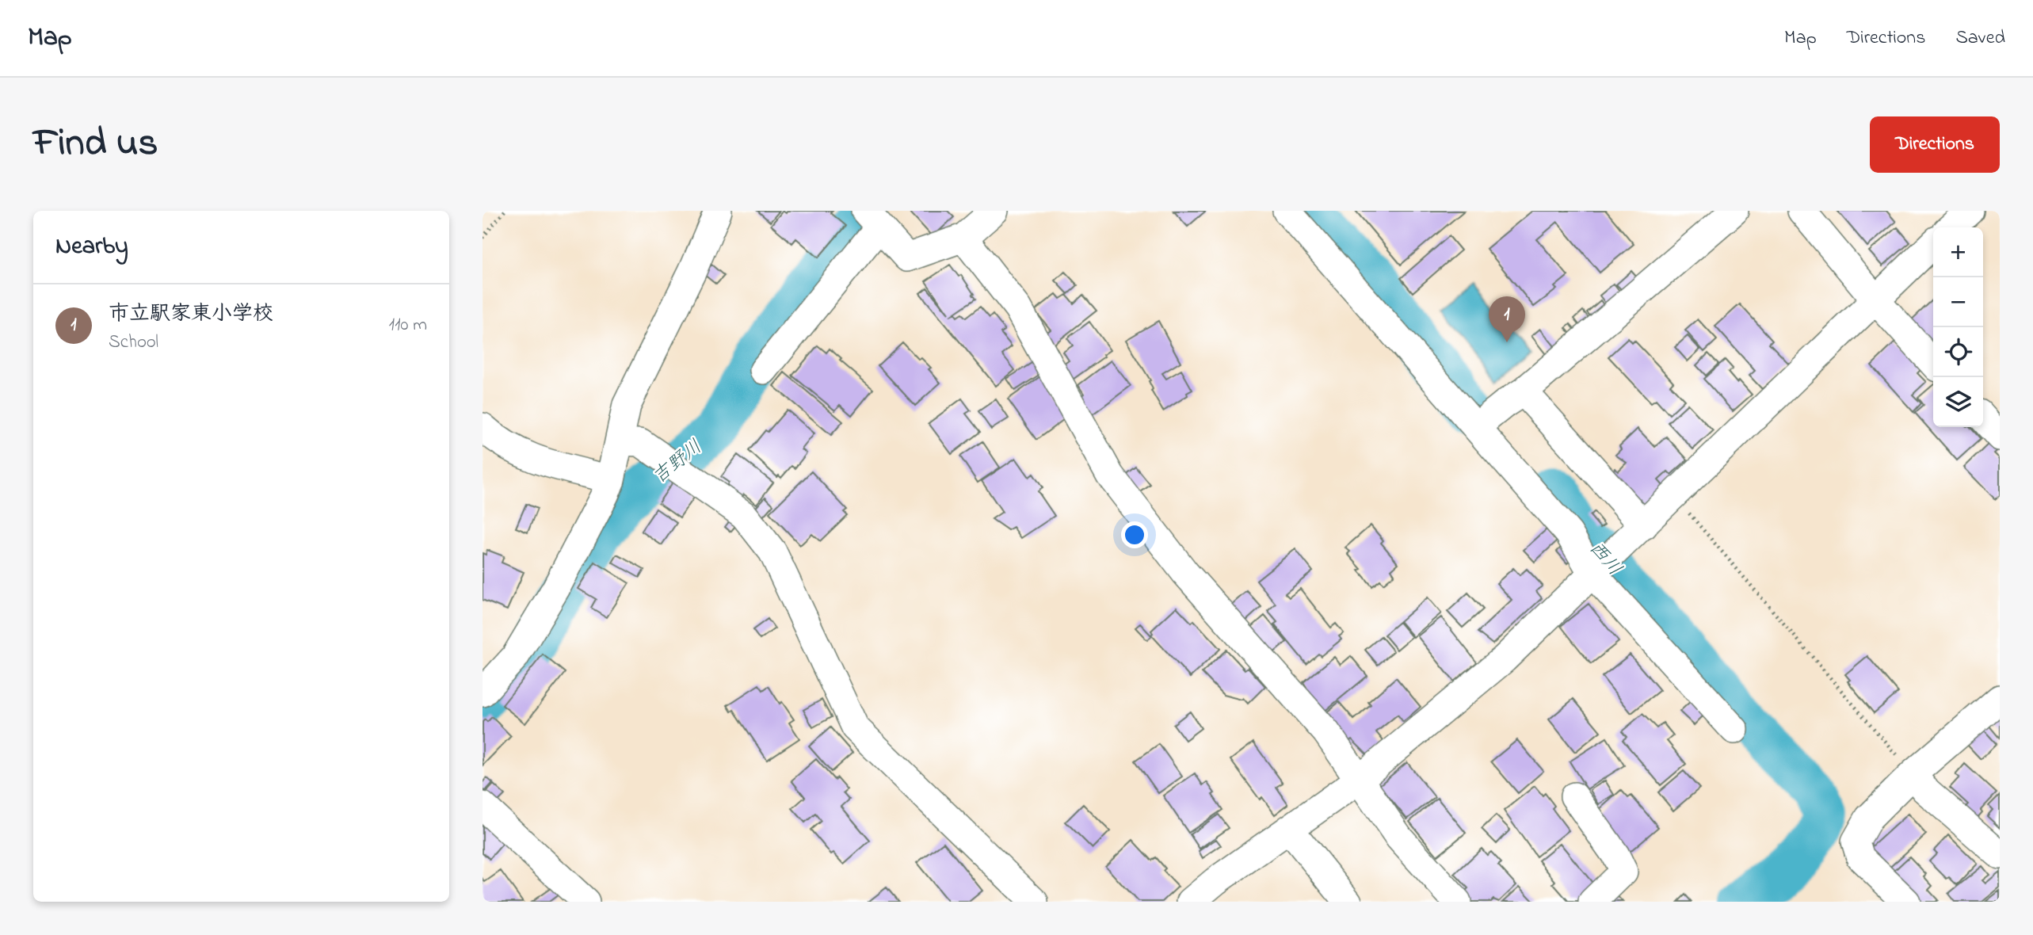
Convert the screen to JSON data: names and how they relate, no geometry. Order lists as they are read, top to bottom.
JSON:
{
  "water": ["吉野川", "西川"],
  "page": {
    "header": "Map",
    "nav": ["Map", "Directions", "Saved"],
    "title": "Find us",
    "buttons": "Directions",
    "heading": "Nearby",
    "map_buttons": ["+", "−"],
    "list": [
      {
        "mark": "1",
        "name": "市立駅家東小学校",
        "note": "School",
        "value": "110 m"
      }
    ],
    "pins": "1"
  }
}
